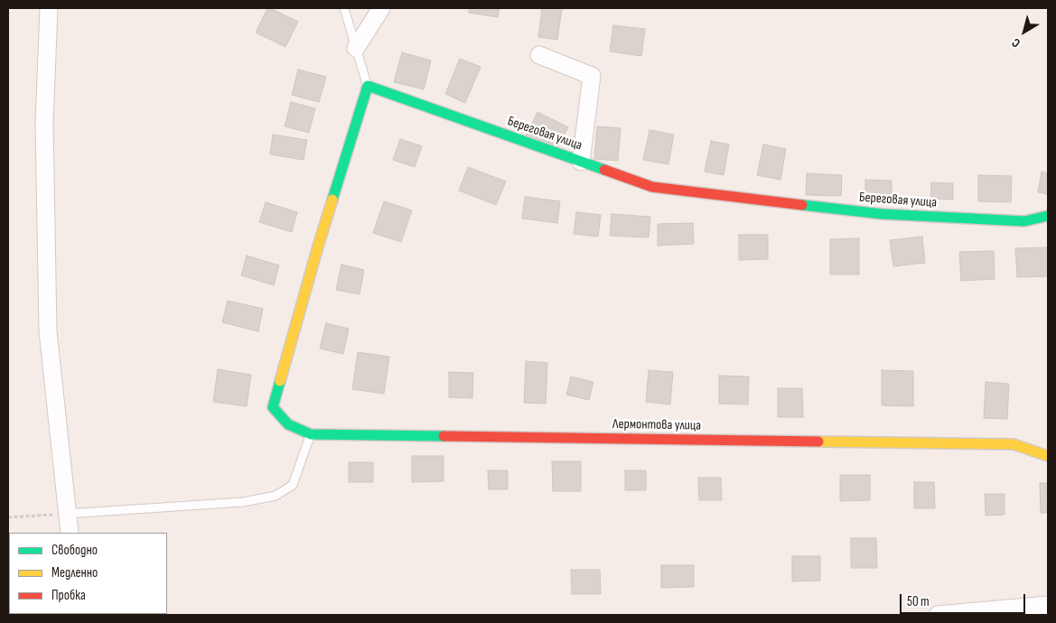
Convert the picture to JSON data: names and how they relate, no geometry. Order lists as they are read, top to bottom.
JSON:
{
  "streets": {
    "street": ["Береговая улица", "Лермонтова улица"]
  },
  "crossings": [
    ["Береговая улица", "Лермонтова улица"]
  ],
  "legend": ["Свободно", "Медленно", "Пробка"],
  "scale_bar": "50 m",
  "north": "bottom left"
}
